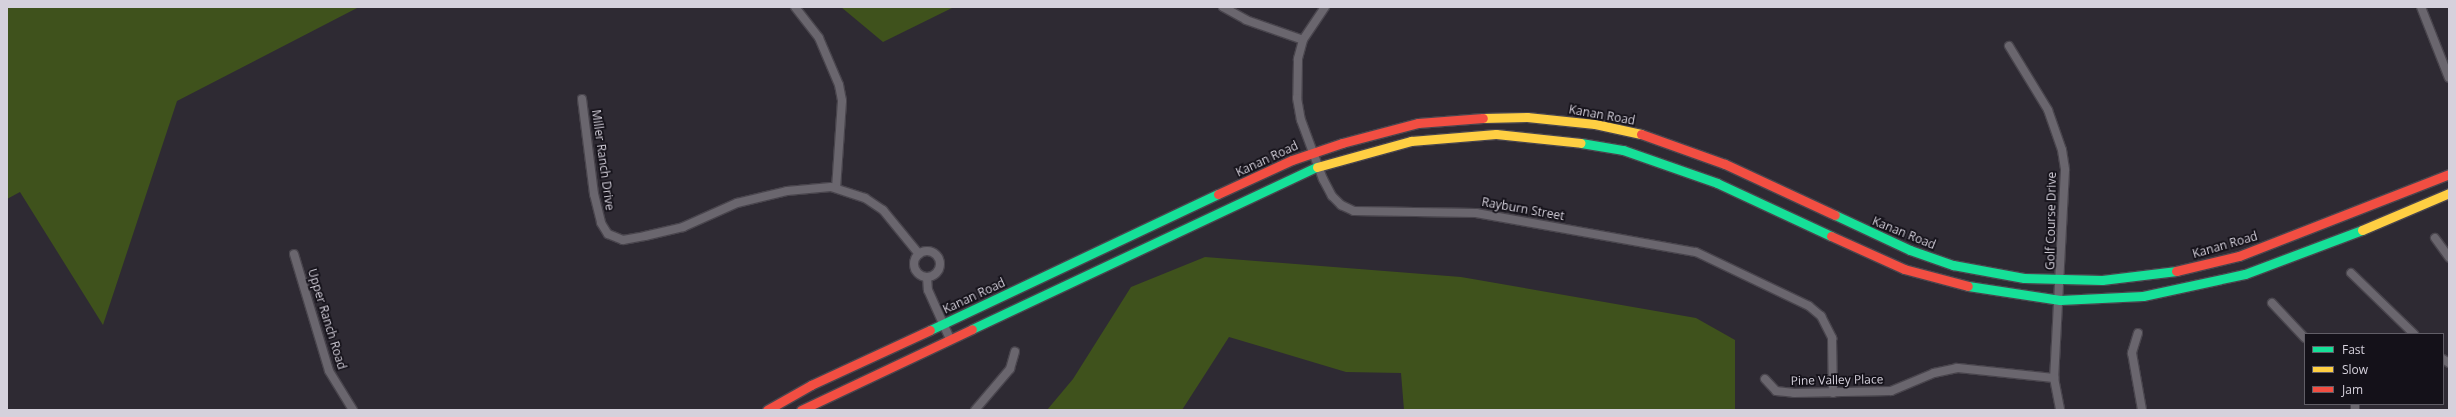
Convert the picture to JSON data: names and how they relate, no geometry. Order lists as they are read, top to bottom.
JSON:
{
  "streets": {
    "main road": ["Kanan Road"],
    "street": [
      "Miller Ranch Drive",
      "Rayburn Street",
      "Golf Course Drive",
      "Upper Ranch Road",
      "Pine Valley Place"
    ]
  },
  "crossings": [
    ["Kanan Road", "Rayburn Street"],
    ["Kanan Road", "Golf Course Drive"],
    ["Rayburn Street", "Pine Valley Place"],
    ["Golf Course Drive", "Pine Valley Place"]
  ],
  "legend": ["Fast", "Slow", "Jam"]
}
